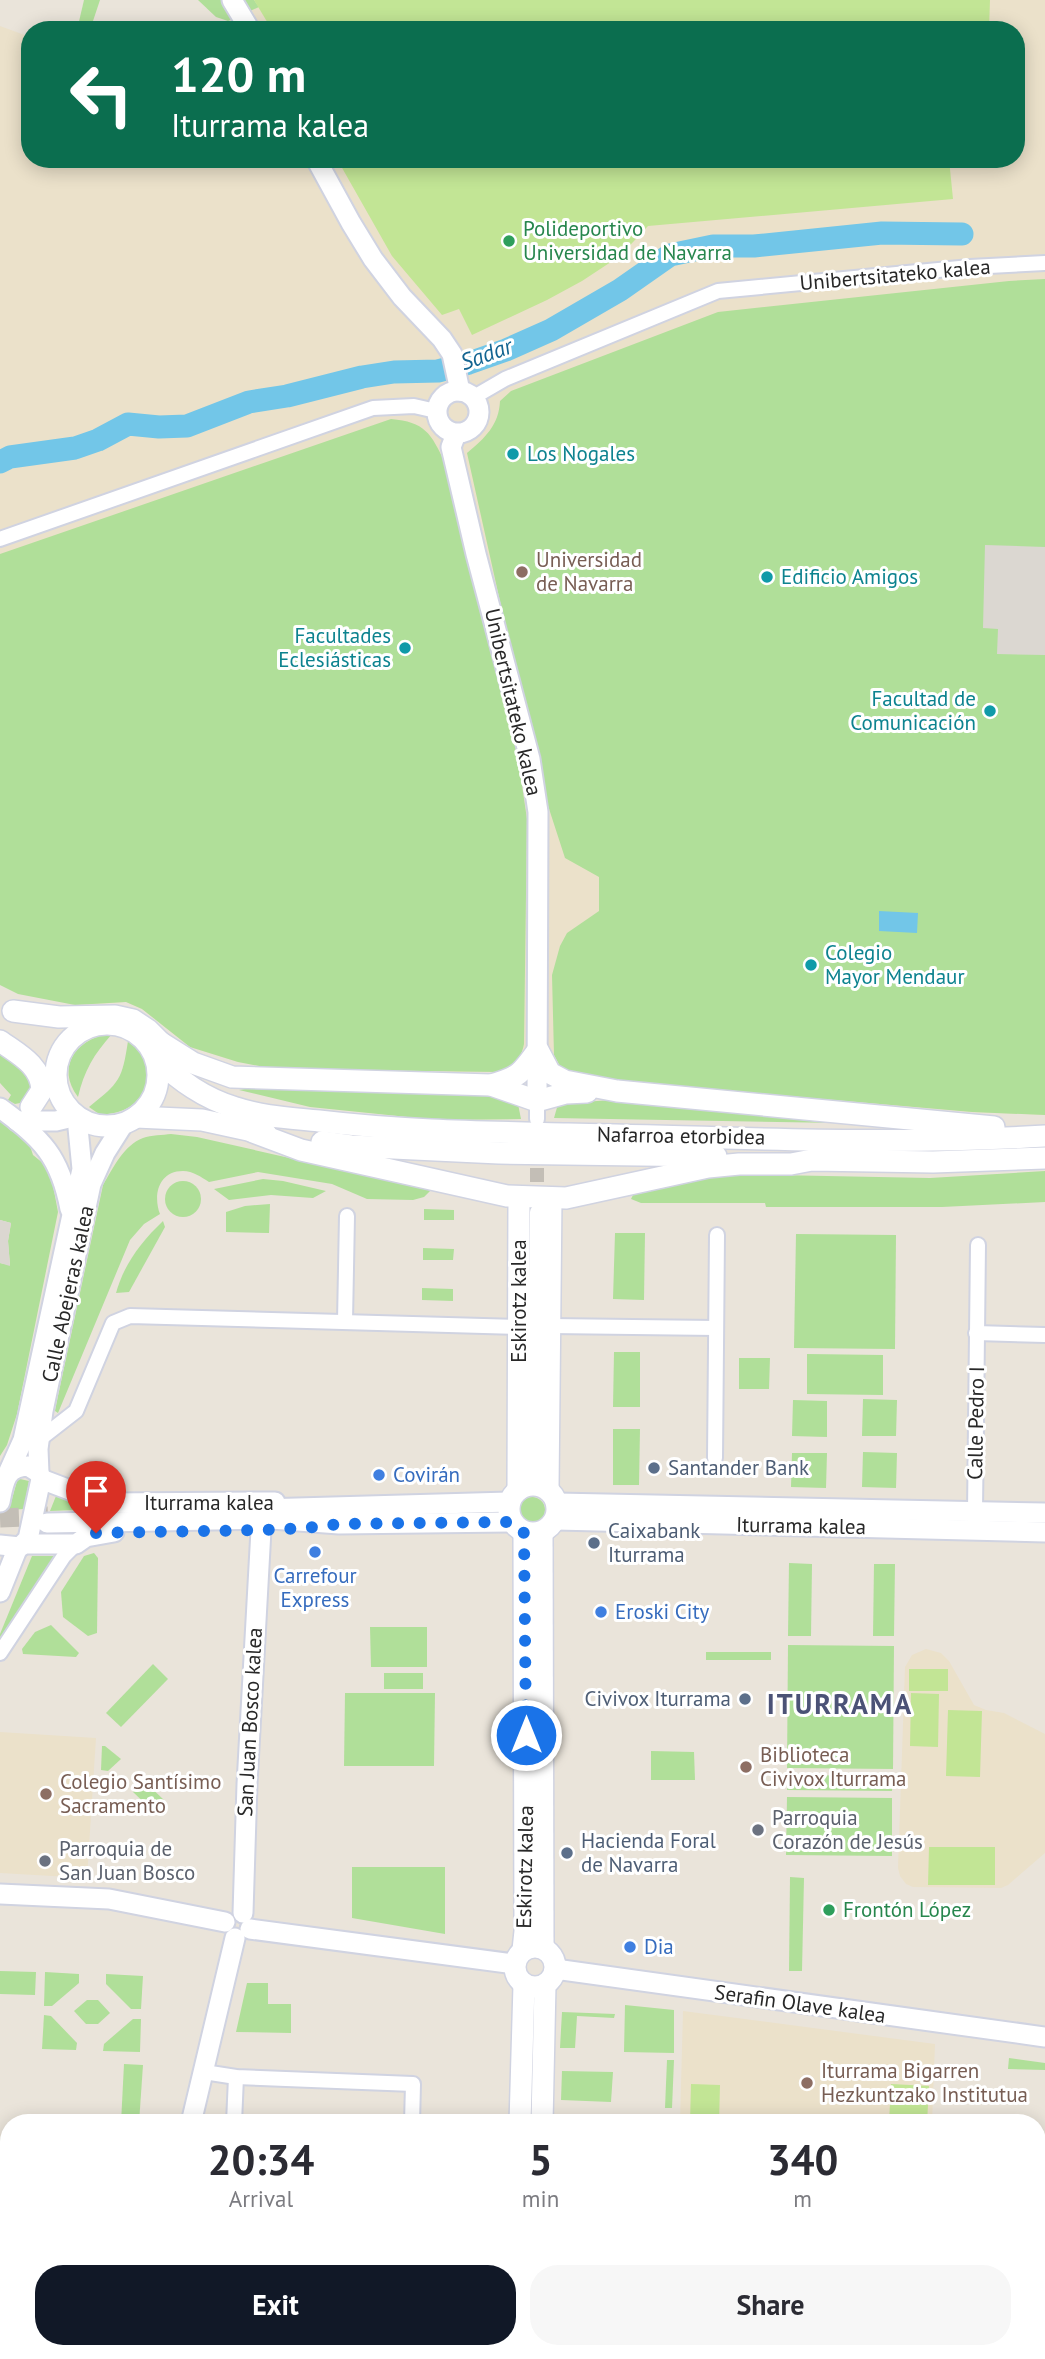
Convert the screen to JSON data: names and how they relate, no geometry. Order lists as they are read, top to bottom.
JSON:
{
  "streets": {
    "main road": ["Nafarroa etorbidea", "Eskirotz kalea"],
    "street": [
      "Unibertsitateko kalea",
      "Calle Abejeras kalea",
      "Calle Pedro I",
      "Iturrama kalea",
      "San Juan Bosco kalea",
      "Serafin Olave kalea"
    ]
  },
  "crossings": [
    ["Nafarroa etorbidea", "Calle Abejeras kalea"],
    ["Nafarroa etorbidea", "Eskirotz kalea"],
    ["Calle Abejeras kalea", "Iturrama kalea"],
    ["Eskirotz kalea", "Iturrama kalea"],
    ["Calle Pedro I", "Iturrama kalea"],
    ["Iturrama kalea", "San Juan Bosco kalea"]
  ],
  "districts": ["ITURRAMA"],
  "water": ["Sadar"],
  "places": [
    "Polideportivo Universidad de Navarra",
    "Los Nogales",
    "Universidad de Navarra",
    "Edificio Amigos",
    "Facultades Eclesiásticas",
    "Facultad de Comunicación",
    "Colegio Mayor Mendaur",
    "Santander Bank",
    "Covirán",
    "Caixabank Iturrama",
    "Carrefour Express",
    "Eroski City",
    "Civivox Iturrama",
    "Biblioteca Civivox Iturrama",
    "Colegio Santísimo Sacramento",
    "Parroquia Corazón de Jesús",
    "Hacienda Foral de Navarra",
    "Parroquia de San Juan Bosco",
    "Frontón López",
    "Dia",
    "Iturrama Bigarren Hezkuntzako Institutua"
  ],
  "page": {
    "turn": ["120 m", "Iturrama kalea"],
    "eta": [
      "20:34",
      "Arrival",
      "5",
      "min",
      "340",
      "m"
    ],
    "buttons": ["Exit", "Share"]
  }
}
